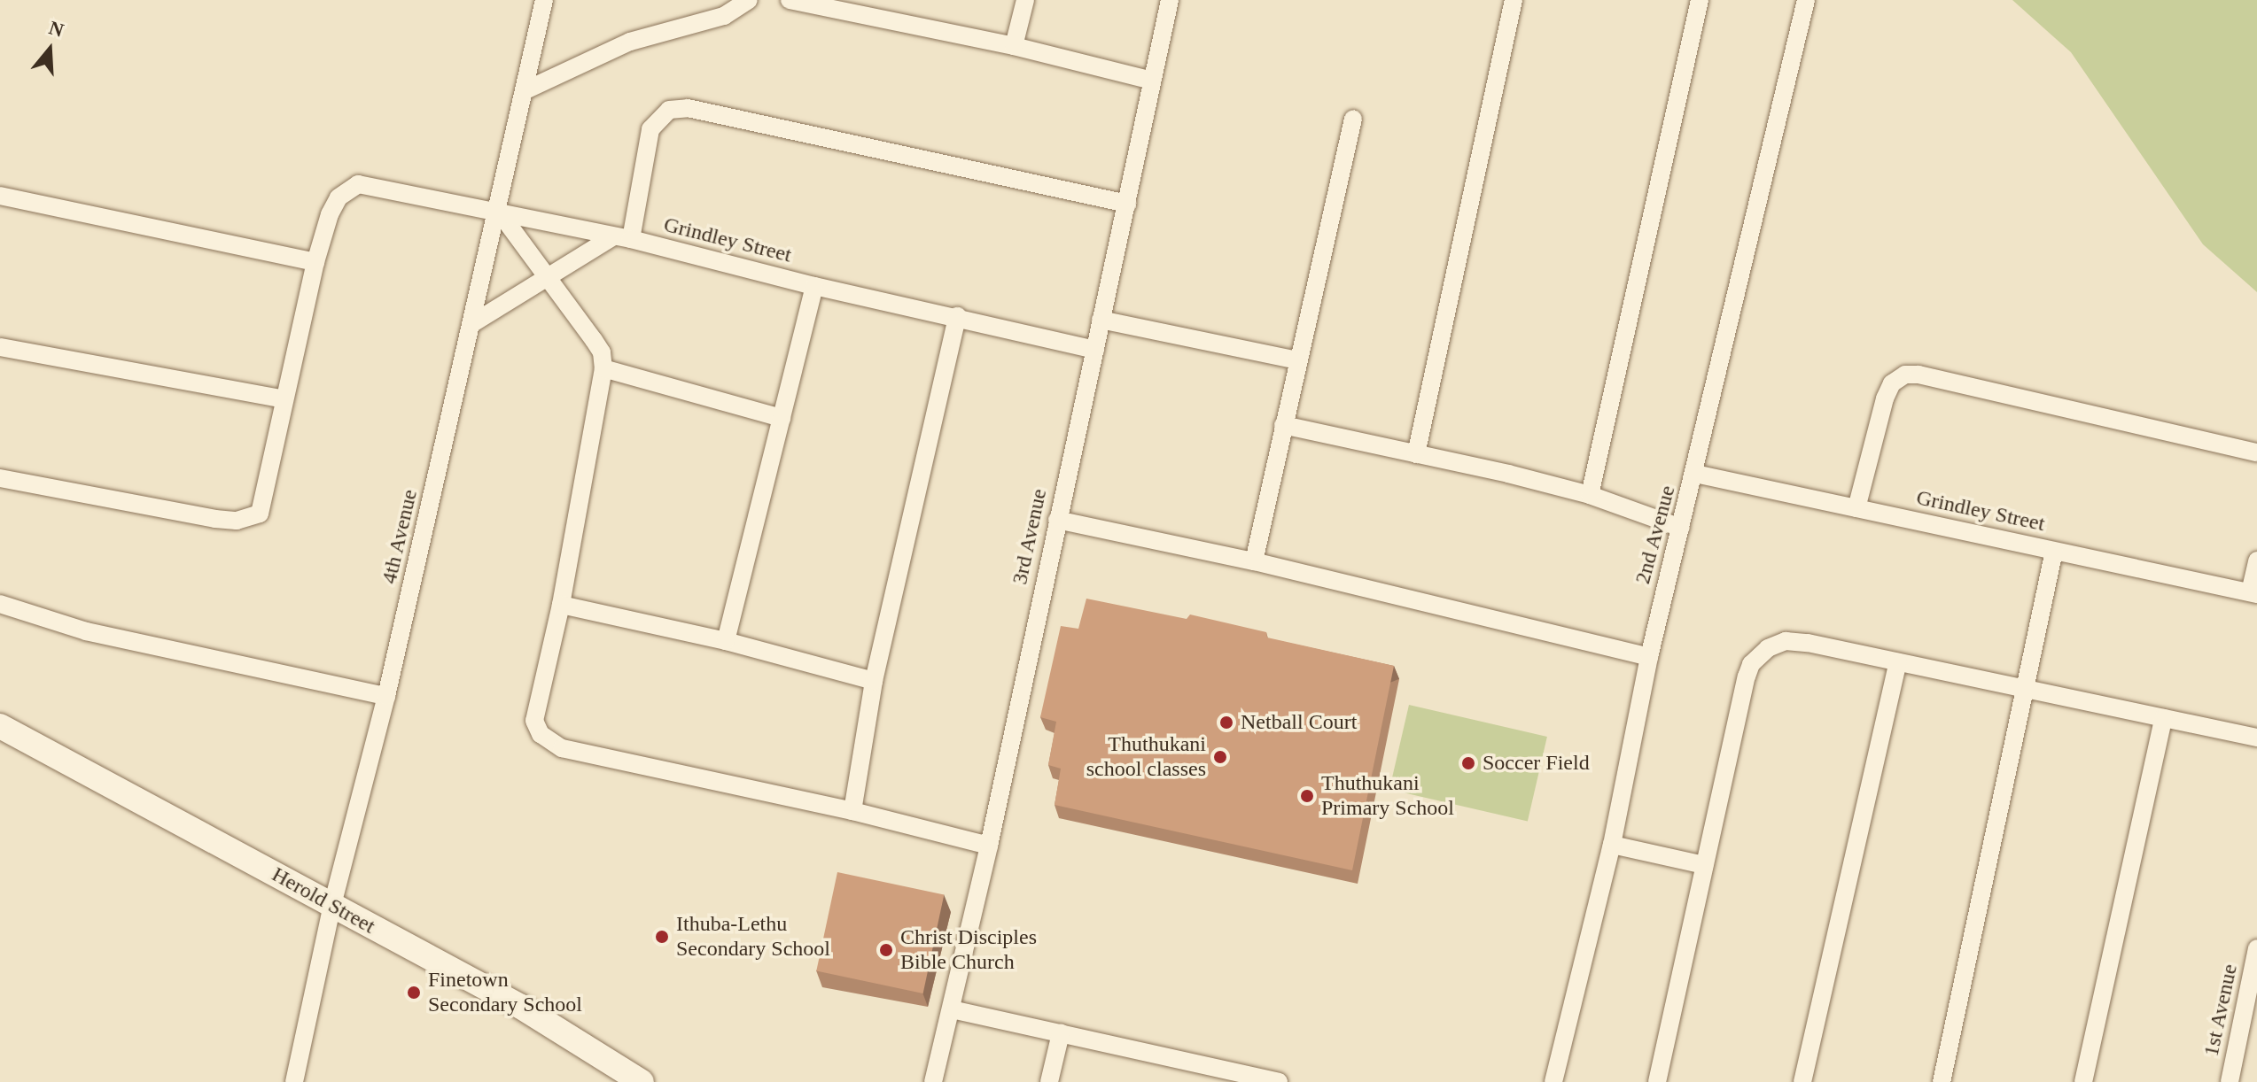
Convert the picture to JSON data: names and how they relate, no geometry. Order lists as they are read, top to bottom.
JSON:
{
  "streets": {
    "street": [
      "Grindley Street",
      "2nd Avenue",
      "4th Avenue",
      "3rd Avenue",
      "Herold Street",
      "1st Avenue"
    ]
  },
  "crossings": [
    ["Grindley Street", "2nd Avenue"],
    ["Grindley Street", "4th Avenue"],
    ["Grindley Street", "3rd Avenue"],
    ["4th Avenue", "Herold Street"]
  ],
  "places": [
    "Netball Court",
    "Thuthukani school classes",
    "Soccer Field",
    "Thuthukani Primary School",
    "Ithuba-Lethu Secondary School",
    "Christ Disciples Bible Church",
    "Finetown Secondary School"
  ],
  "north": "top"
}
